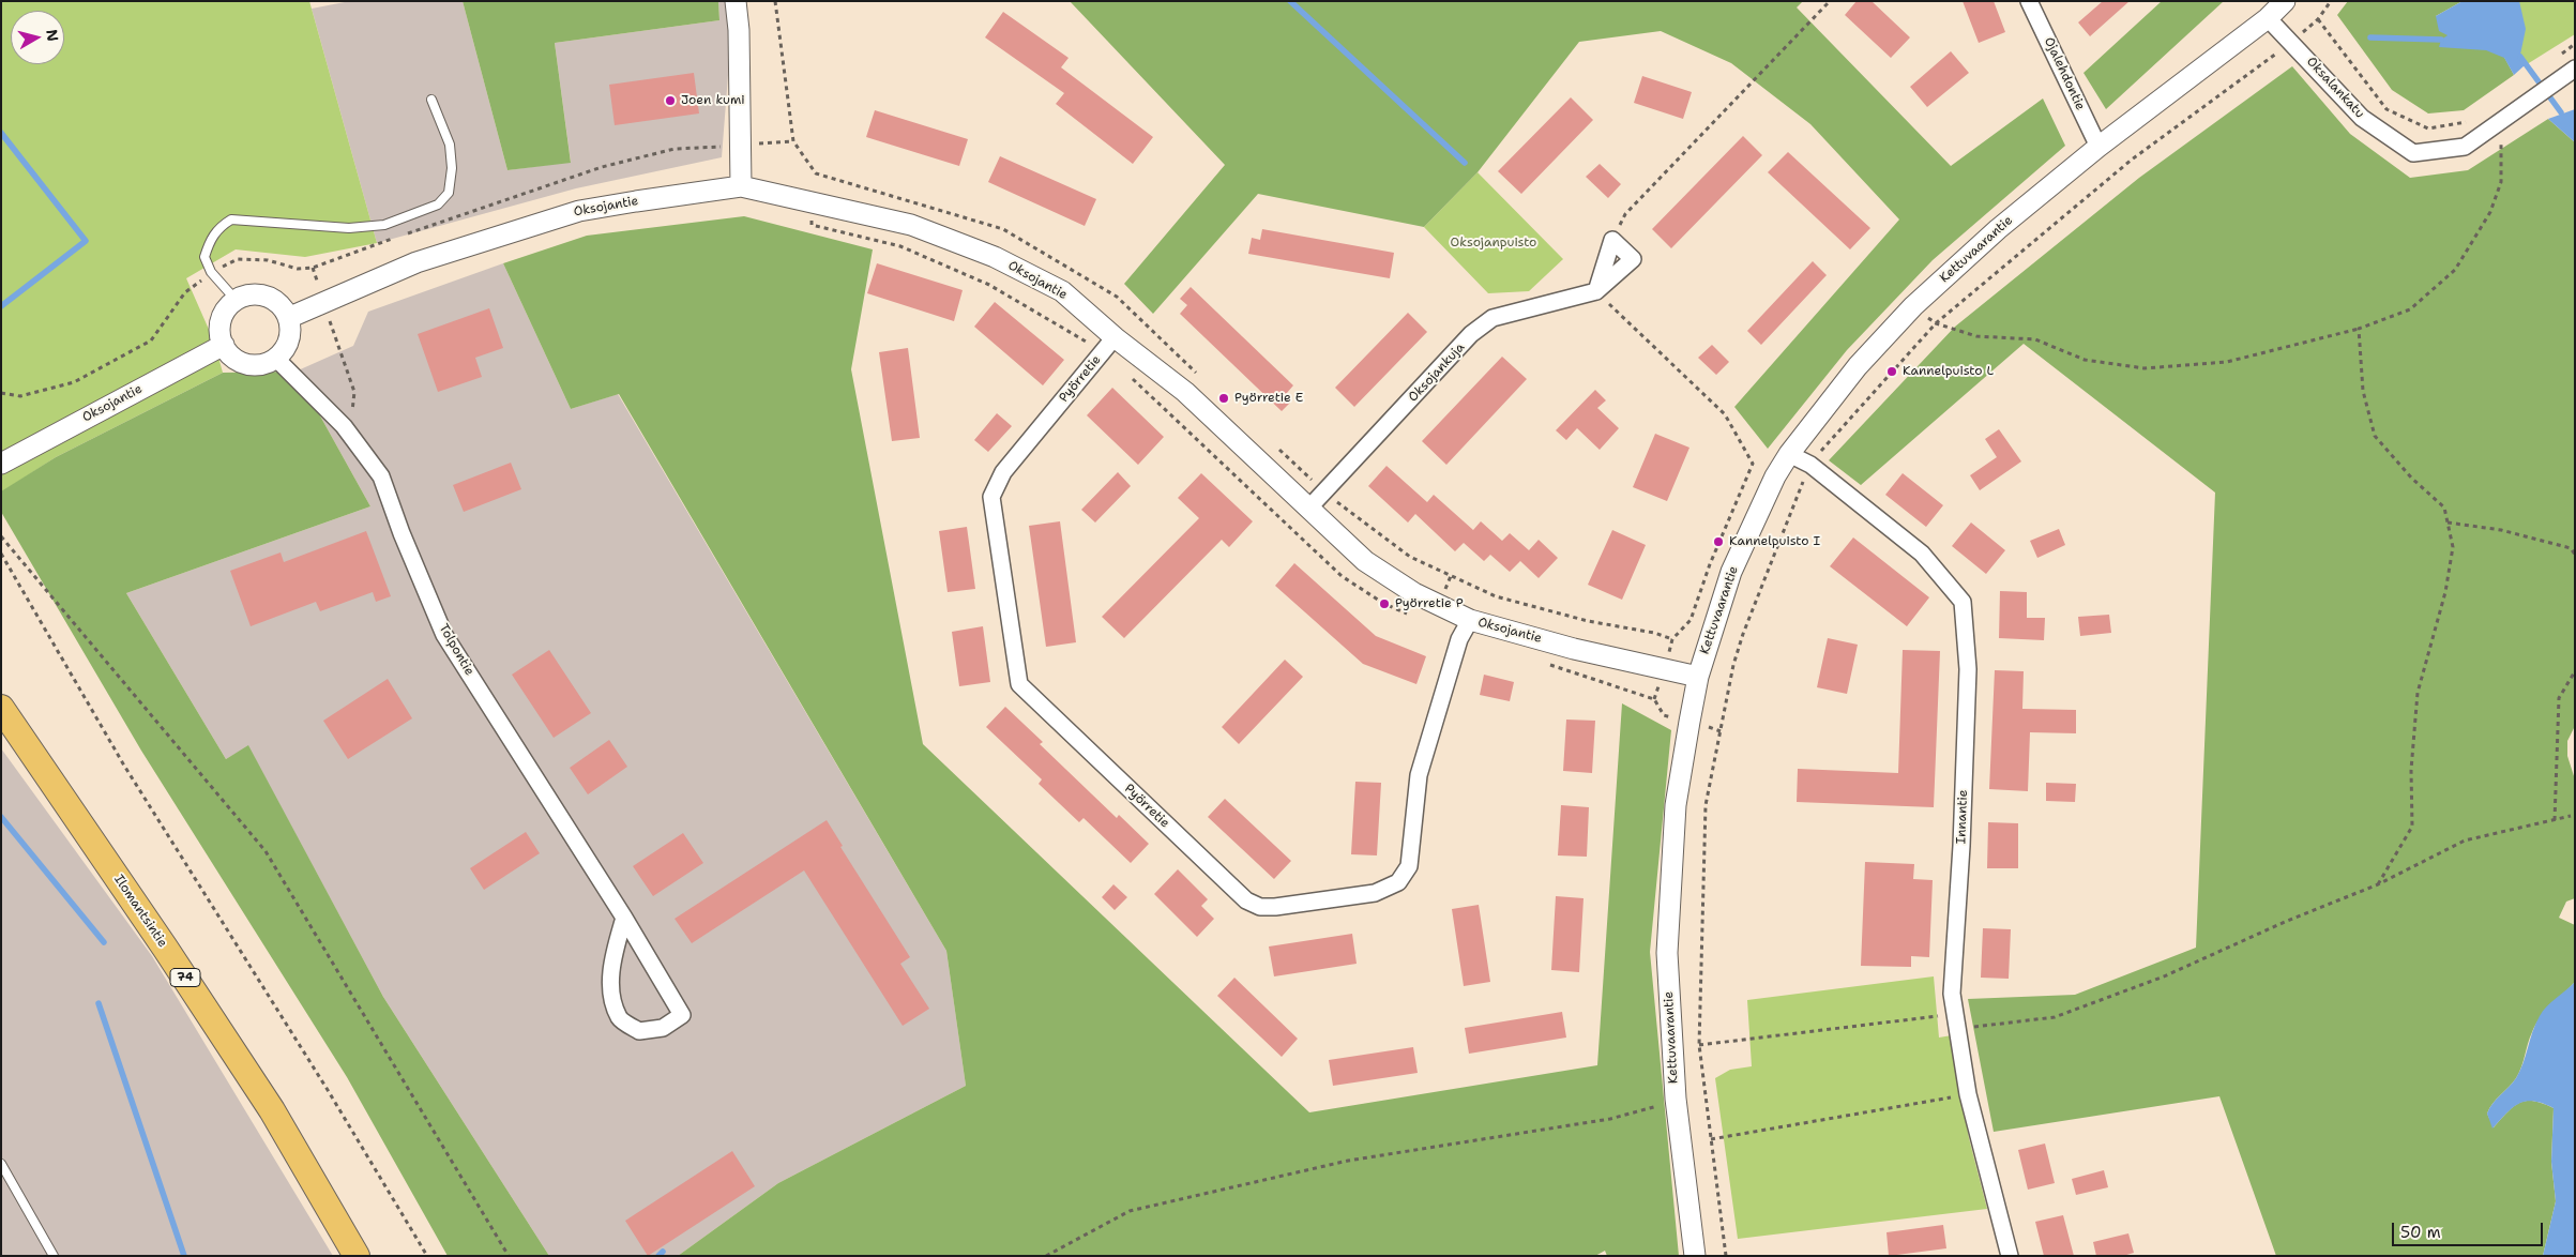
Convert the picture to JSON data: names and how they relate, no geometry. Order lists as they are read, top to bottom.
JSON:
{
  "streets": {
    "main road": ["Ilomantsintie", "74"],
    "street": [
      "Ojalehdontie",
      "Oksalankatu",
      "Oksojantie",
      "Kettuvaarantie",
      "Oksojankuja",
      "Pyörretie",
      "Tolpontie",
      "Innantie"
    ]
  },
  "crossings": [
    ["Ojalehdontie", "Kettuvaarantie"],
    ["Oksalankatu", "Kettuvaarantie"],
    ["Oksojantie", "Kettuvaarantie"],
    ["Oksojantie", "Oksojankuja"],
    ["Oksojantie", "Pyörretie"],
    ["Oksojantie", "Tolpontie"],
    ["Kettuvaarantie", "Innantie"]
  ],
  "parks": ["Oksojanpuisto"],
  "places": [
    "Joen kumi",
    "Kannelpuisto L",
    "Pyörretie E",
    "Kannelpuisto I",
    "Pyörretie P"
  ],
  "scale_bar": "50 m",
  "north": "right"
}
